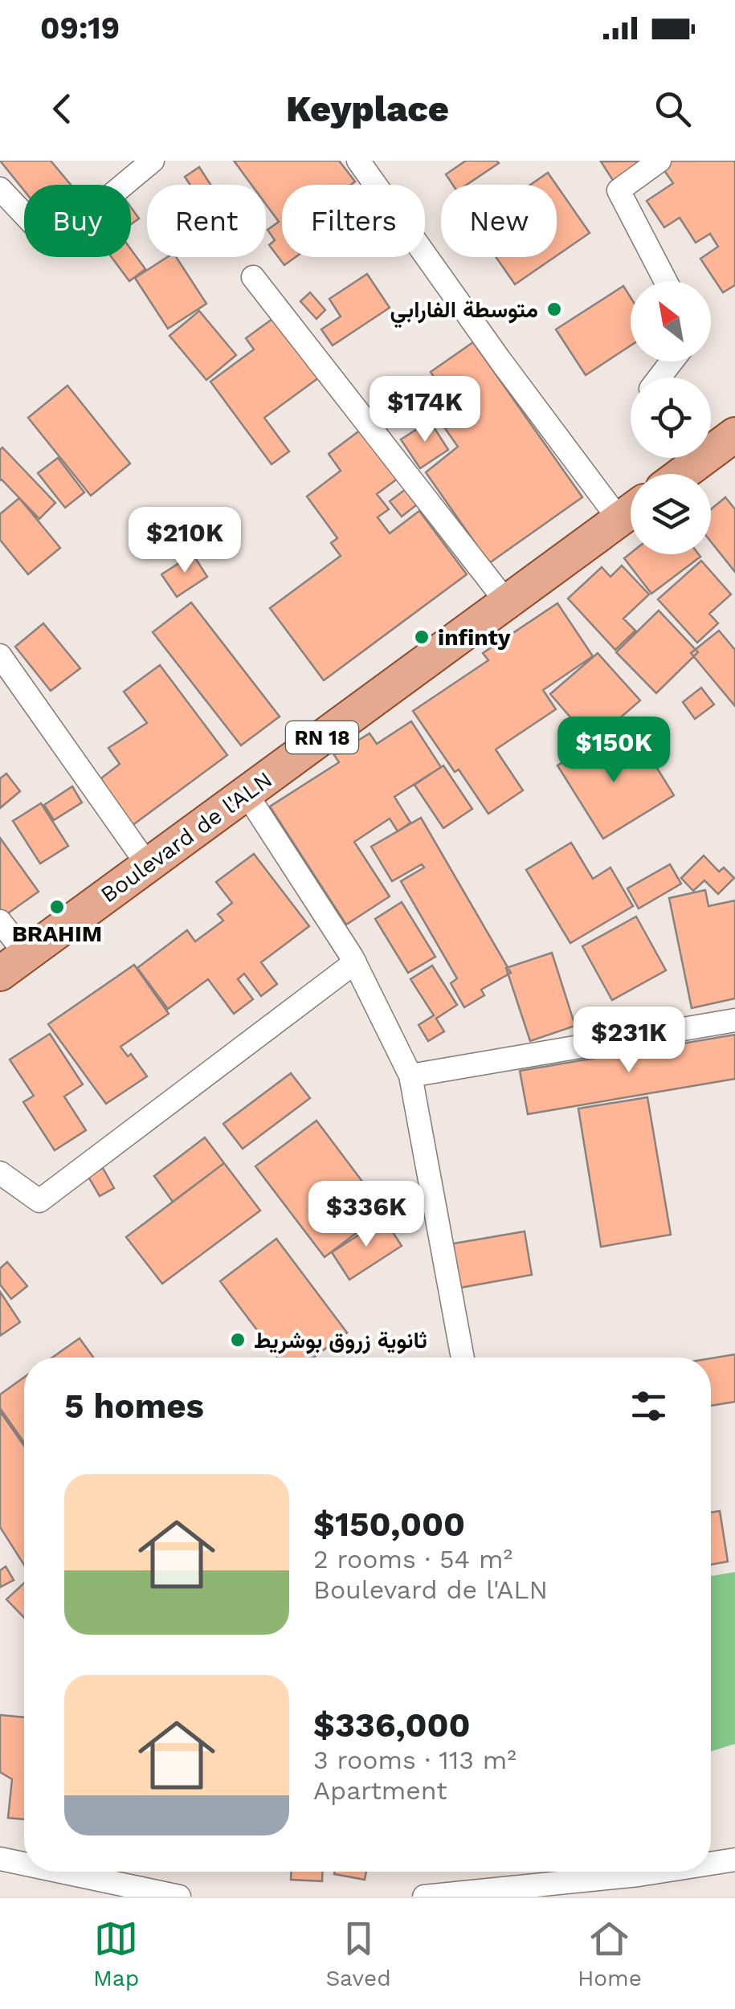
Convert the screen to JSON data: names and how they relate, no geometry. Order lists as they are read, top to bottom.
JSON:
{
  "streets": {
    "main road": ["RN 18", "Boulevard de l'ALN"]
  },
  "places": [
    "متوسطة الفارابي",
    "infinty",
    "BRAHIM",
    "ثانوية زروق بوشريط"
  ],
  "north": "top left",
  "page": {
    "status": "09:19",
    "header": "Keyplace",
    "chip": [
      "Buy",
      "Rent",
      "Filters",
      "New"
    ],
    "price": [
      "$174K",
      "$210K",
      "$150K",
      "$231K",
      "$336K"
    ],
    "heading": "5 homes",
    "list": [
      {
        "name": "$150,000",
        "note": "2 rooms · 54 m² · Boulevard de l'ALN"
      },
      {
        "name": "$336,000",
        "note": "3 rooms · 113 m² · Apartment"
      }
    ],
    "tabs": ["Map", "Saved", "Home"]
  }
}
